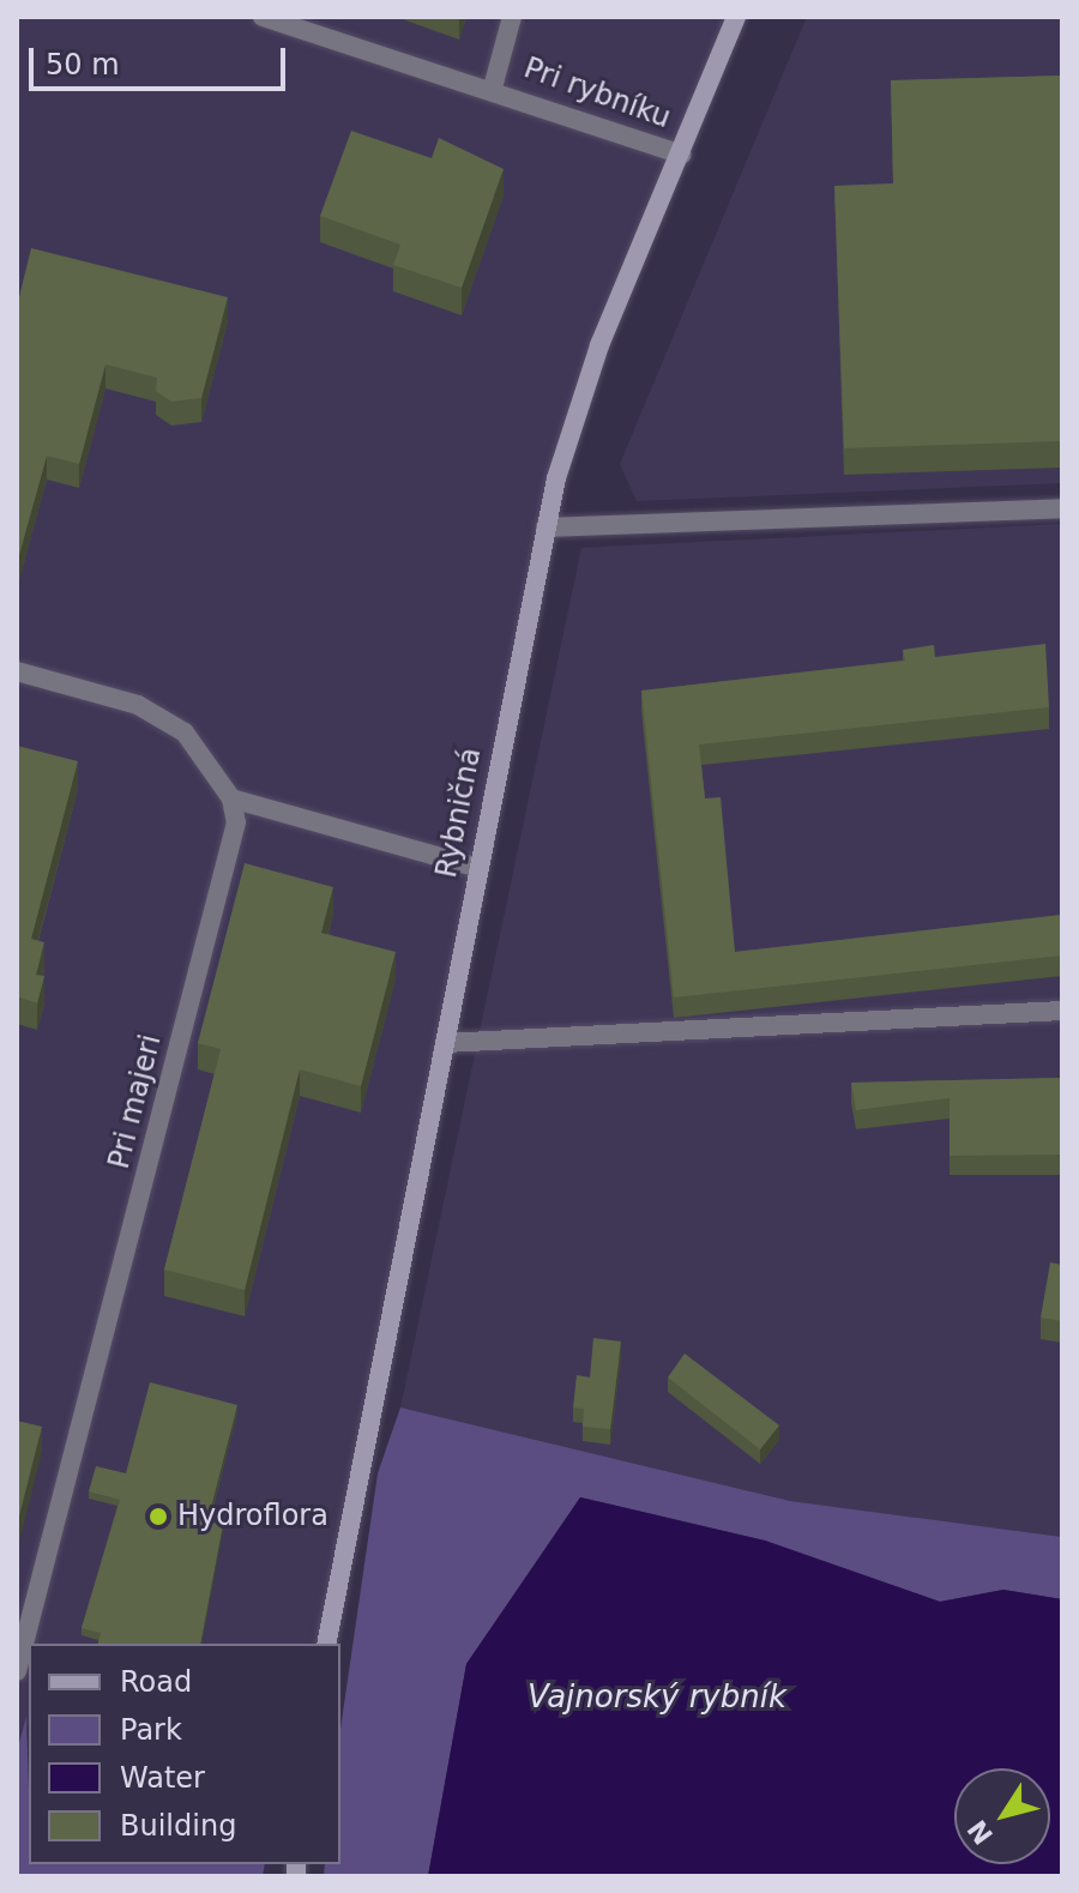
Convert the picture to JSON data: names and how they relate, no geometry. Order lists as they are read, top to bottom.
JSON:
{
  "streets": {
    "main road": ["Rybničná"],
    "lane": ["Pri rybníku", "Pri majeri"]
  },
  "crossings": [
    ["Pri rybníku", "Rybničná"]
  ],
  "water": ["Vajnorský rybník"],
  "places": ["Hydroflora"],
  "legend": [
    "Road",
    "Park",
    "Water",
    "Building"
  ],
  "scale_bar": "50 m",
  "north": "bottom left"
}
